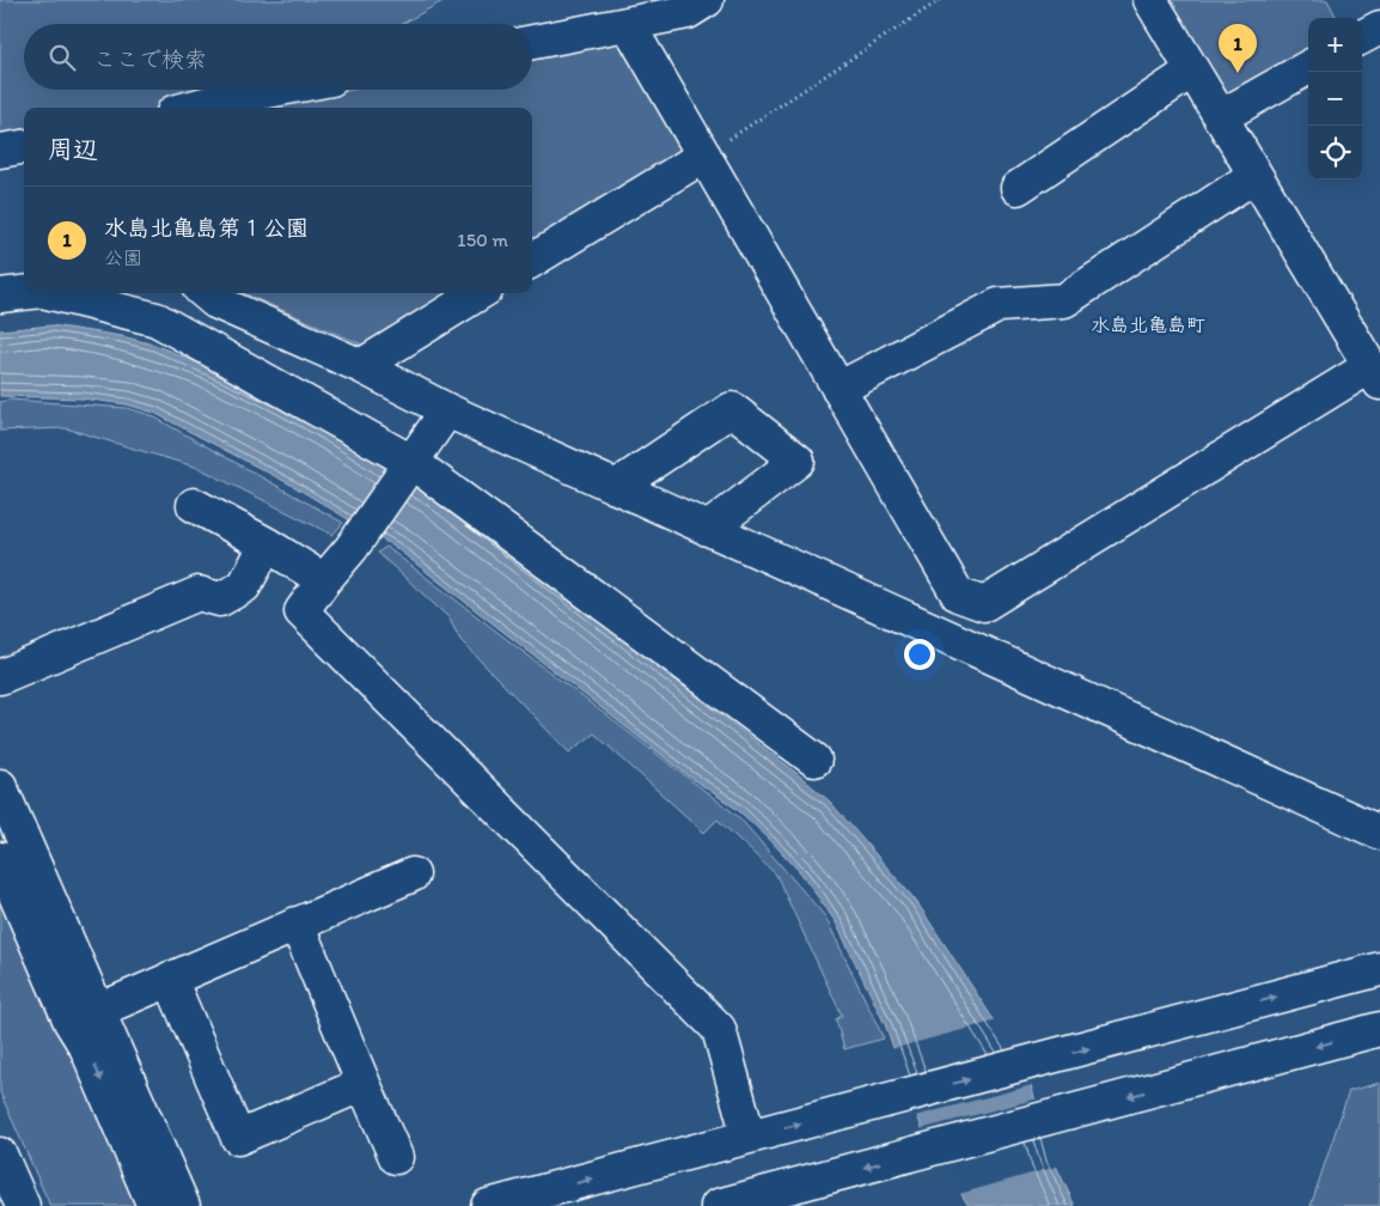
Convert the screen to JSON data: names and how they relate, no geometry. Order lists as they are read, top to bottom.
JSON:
{
  "districts": ["水島北亀島町"],
  "page": {
    "map_buttons": ["+", "−"],
    "pins": "1",
    "search": "ここで検索",
    "heading": "周辺",
    "list": [
      {
        "mark": "1",
        "name": "水島北亀島第１公園",
        "note": "公園",
        "value": "150 m"
      }
    ]
  }
}
